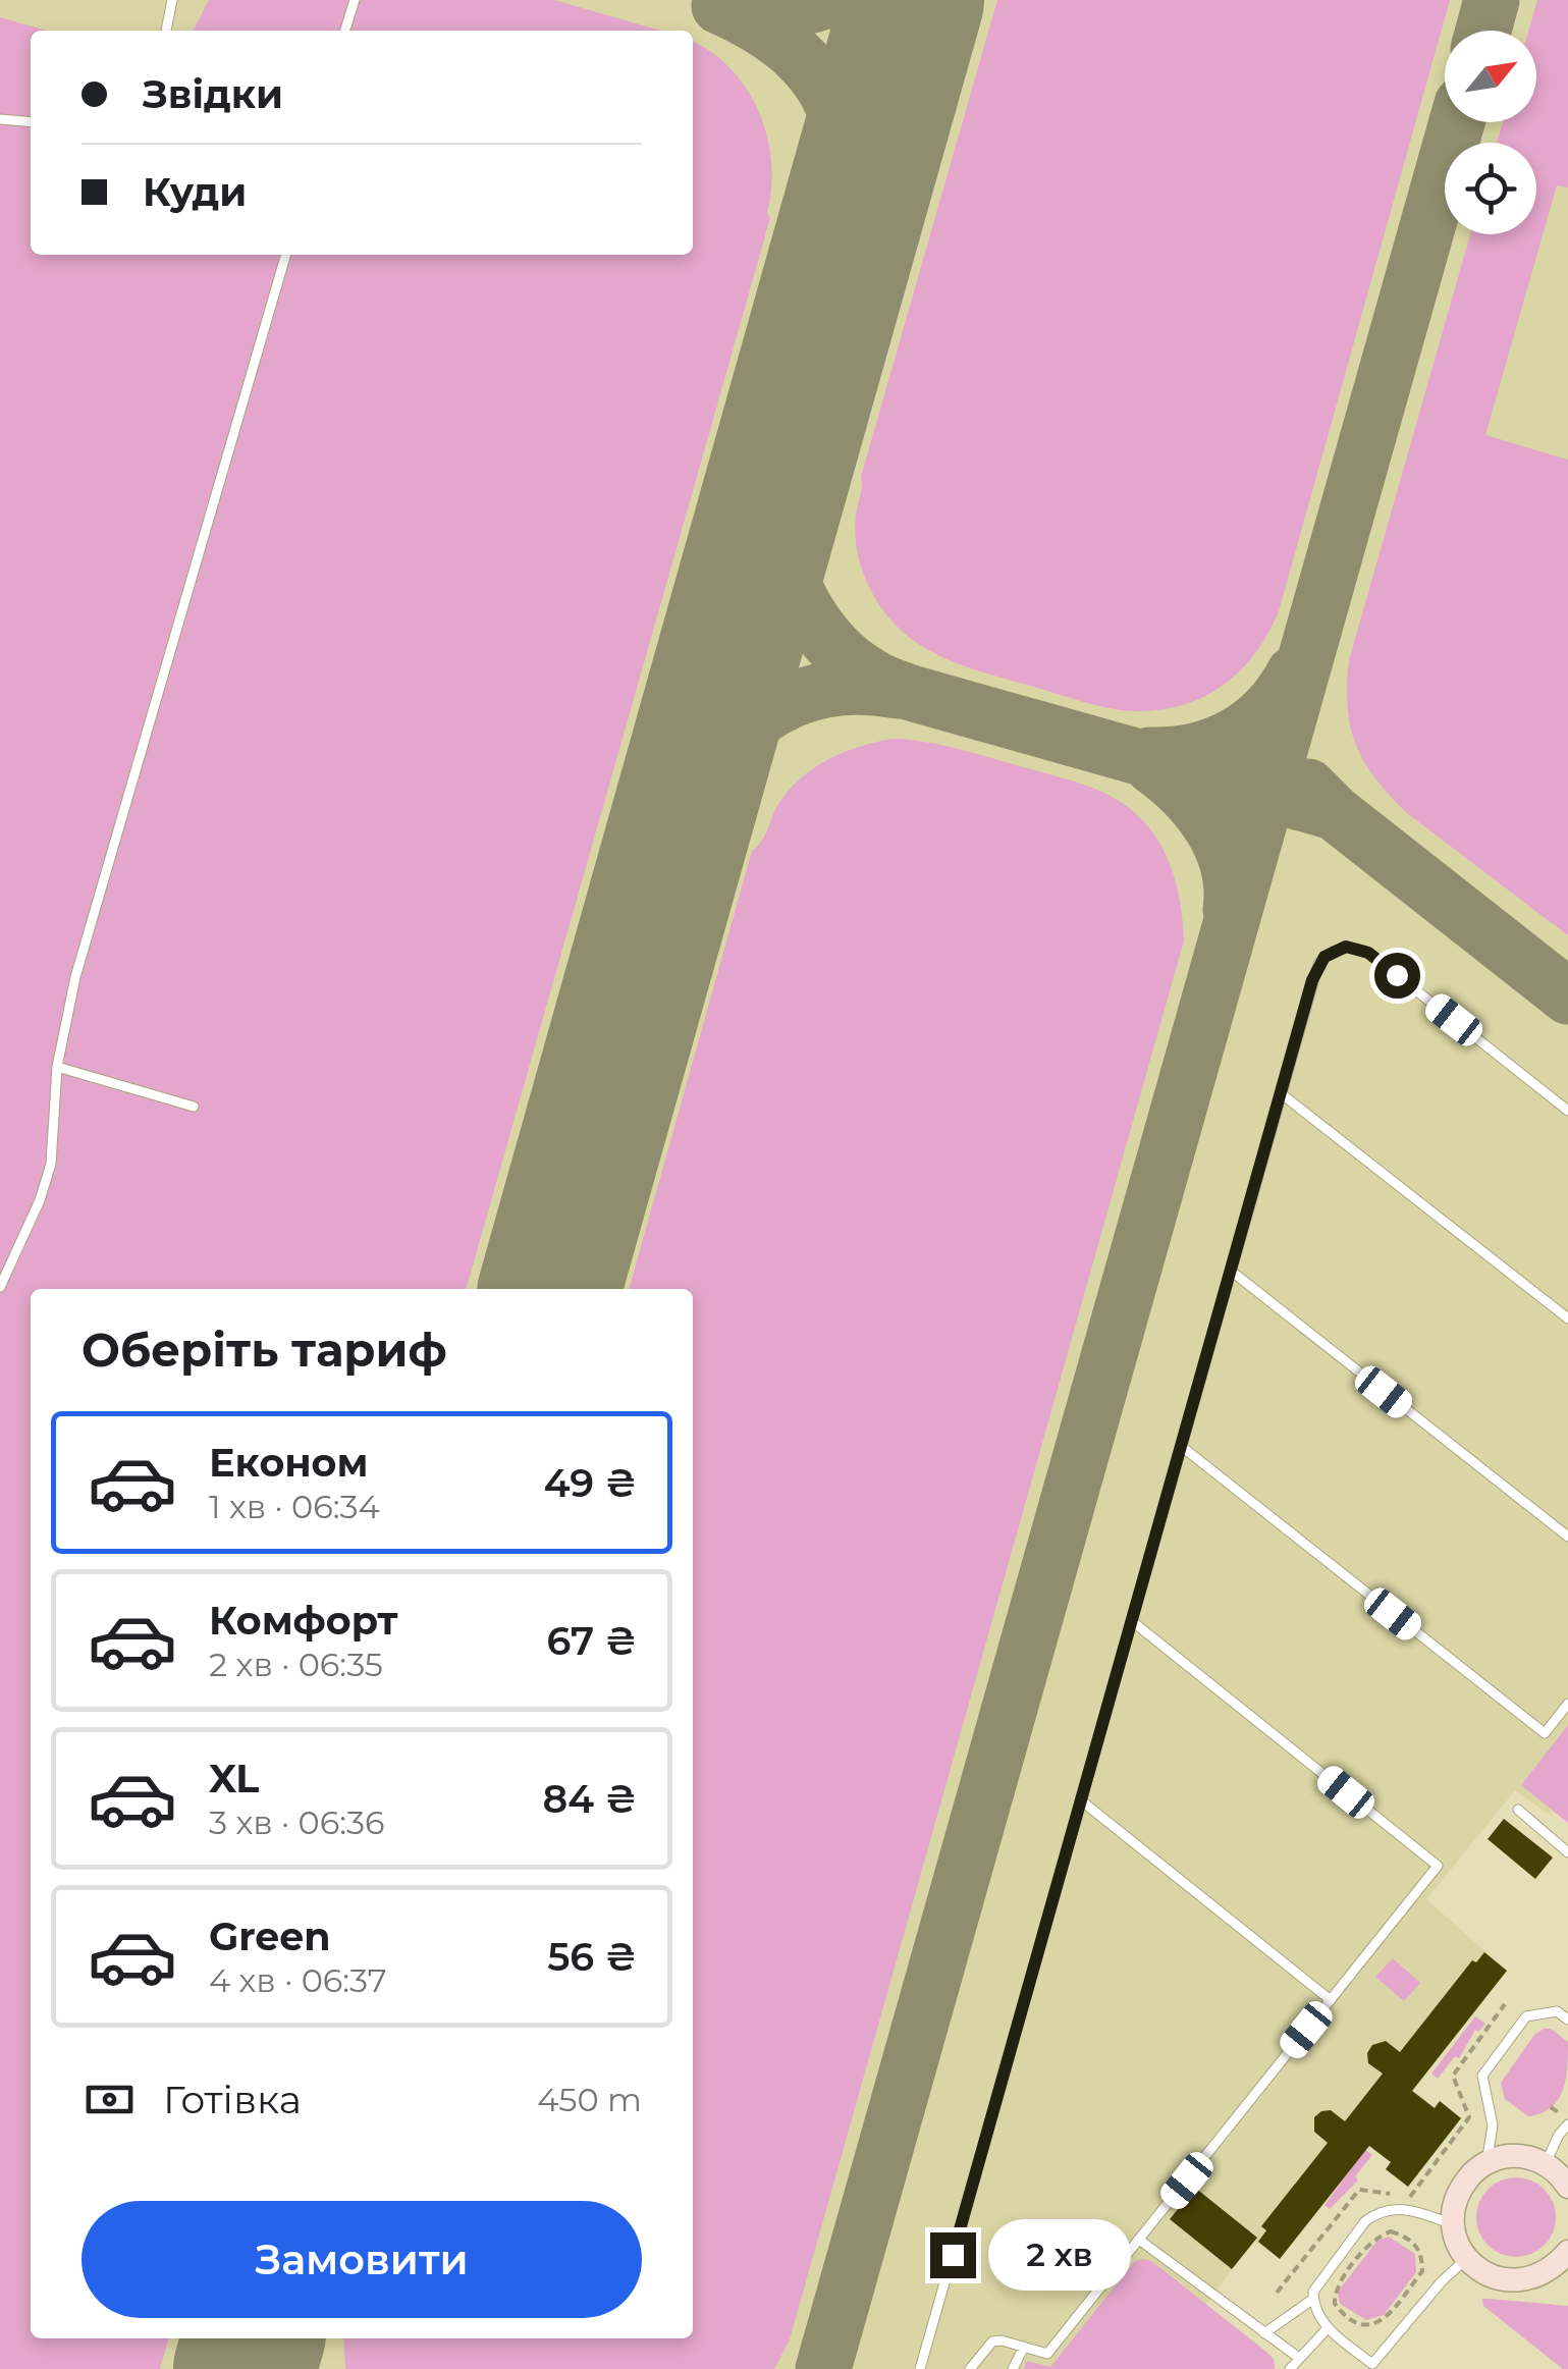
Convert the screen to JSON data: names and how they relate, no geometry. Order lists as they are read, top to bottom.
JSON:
{
  "north": "top right",
  "page": {
    "banner": ["Звідки", "Куди"],
    "heading": "Оберіть тариф",
    "list": [
      {
        "name": "Економ",
        "note": "1 хв · 06:34",
        "value": "49 ₴"
      },
      {
        "name": "Комфорт",
        "note": "2 хв · 06:35",
        "value": "67 ₴"
      },
      {
        "name": "XL",
        "note": "3 хв · 06:36",
        "value": "84 ₴"
      },
      {
        "name": "Green",
        "note": "4 хв · 06:37",
        "value": "56 ₴"
      }
    ],
    "pay": ["Готівка", "450 m"],
    "buttons": "Замовити",
    "bubble": "2 хв"
  }
}
